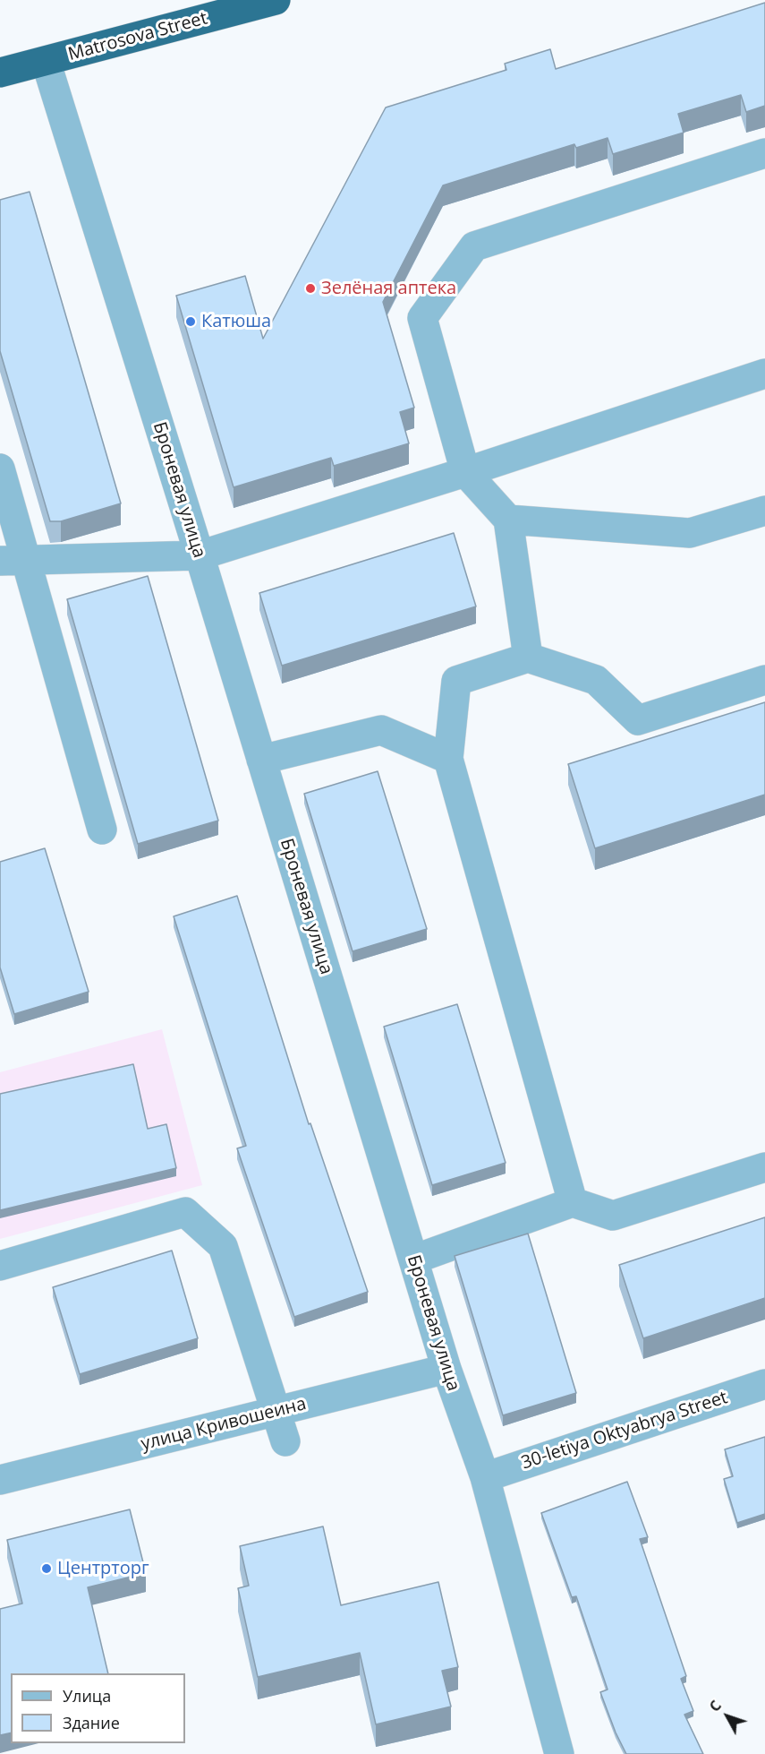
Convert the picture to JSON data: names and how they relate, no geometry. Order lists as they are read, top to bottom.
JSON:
{
  "streets": {
    "highway": ["Matrosova Street"],
    "street": ["Броневая улица", "улица Кривошеина", "30-letiya Oktyabrya Street"]
  },
  "crossings": [
    ["Matrosova Street", "Броневая улица"],
    ["Броневая улица", "улица Кривошеина"],
    ["Броневая улица", "30-letiya Oktyabrya Street"]
  ],
  "places": ["Зелёная аптека", "Катюша", "Центрторг"],
  "legend": ["Улица", "Здание"],
  "north": "top left"
}
